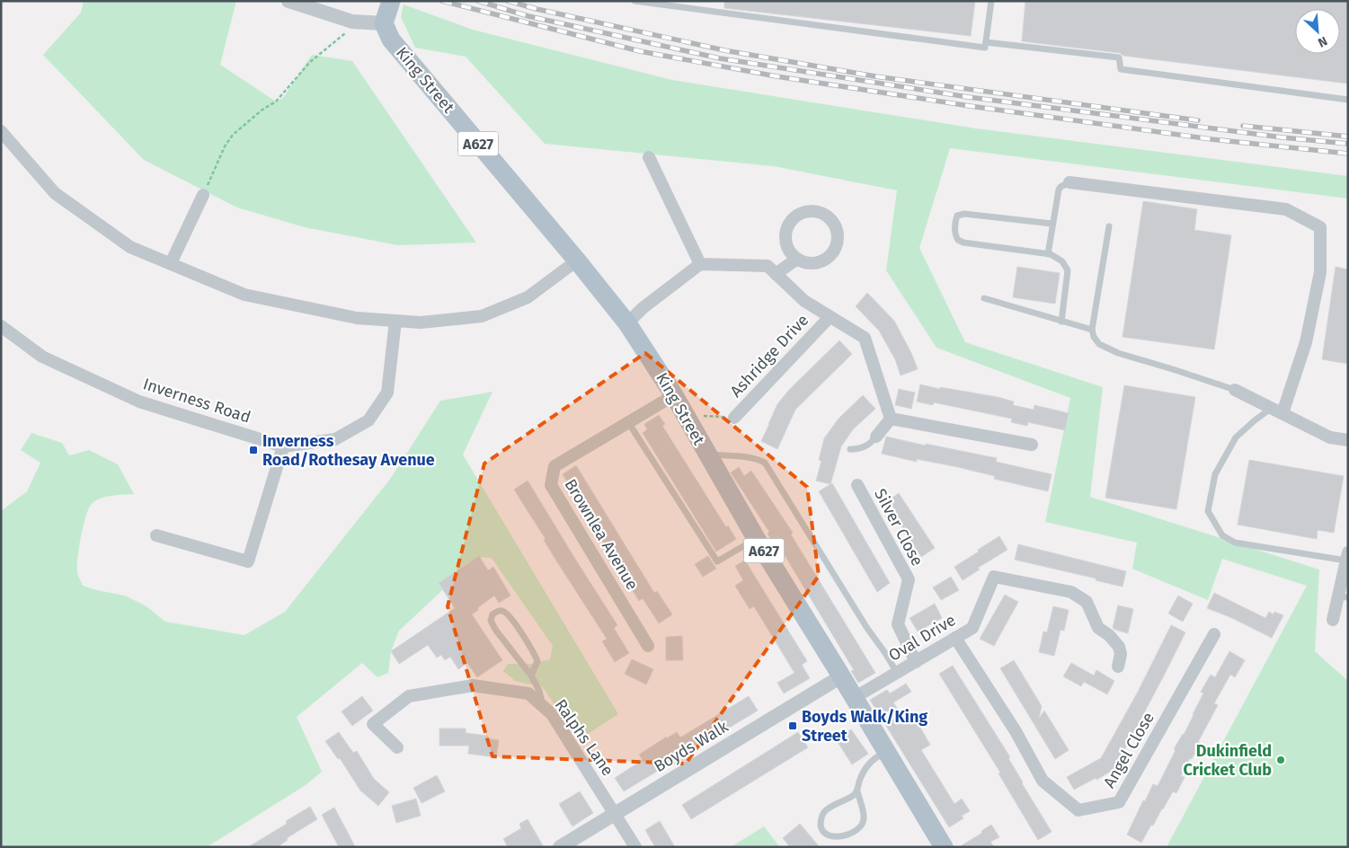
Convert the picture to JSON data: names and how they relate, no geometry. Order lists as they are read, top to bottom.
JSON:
{
  "streets": {
    "main road": ["King Street", "A627"],
    "street": [
      "Ashridge Drive",
      "Inverness Road",
      "Silver Close",
      "Brownlea Avenue",
      "Oval Drive",
      "Ralphs Lane",
      "Boyds Walk",
      "Angel Close"
    ]
  },
  "crossings": [
    ["King Street", "Brownlea Avenue"],
    ["King Street", "Oval Drive"],
    ["King Street", "Boyds Walk"],
    ["Silver Close", "Oval Drive"],
    ["Oval Drive", "Angel Close"],
    ["Ralphs Lane", "Boyds Walk"]
  ],
  "places": {
    "transit": ["Inverness Road/Rothesay Avenue", "Boyds Walk/King Street"],
    "other": ["Dukinfield Cricket Club"]
  },
  "north": "bottom right"
}
